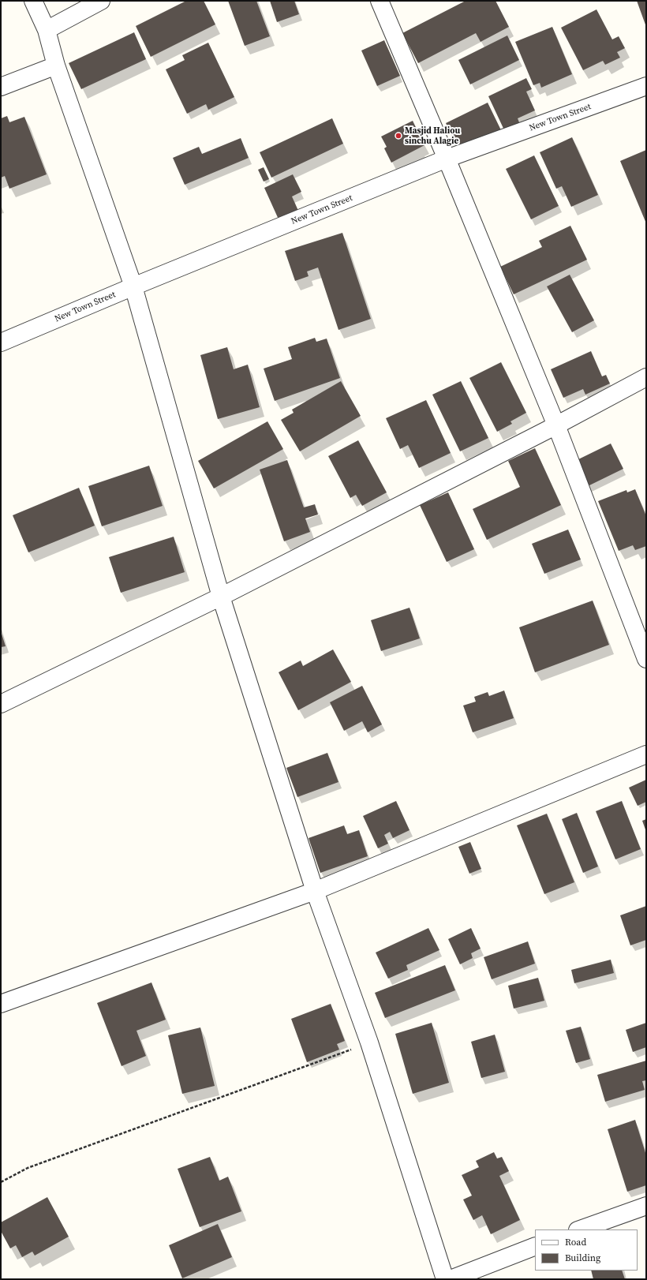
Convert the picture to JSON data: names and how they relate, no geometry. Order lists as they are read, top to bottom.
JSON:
{
  "streets": {
    "street": ["New Town Street"]
  },
  "places": ["Masjid Haliou sinchu Alagie"],
  "legend": ["Road", "Building"]
}
